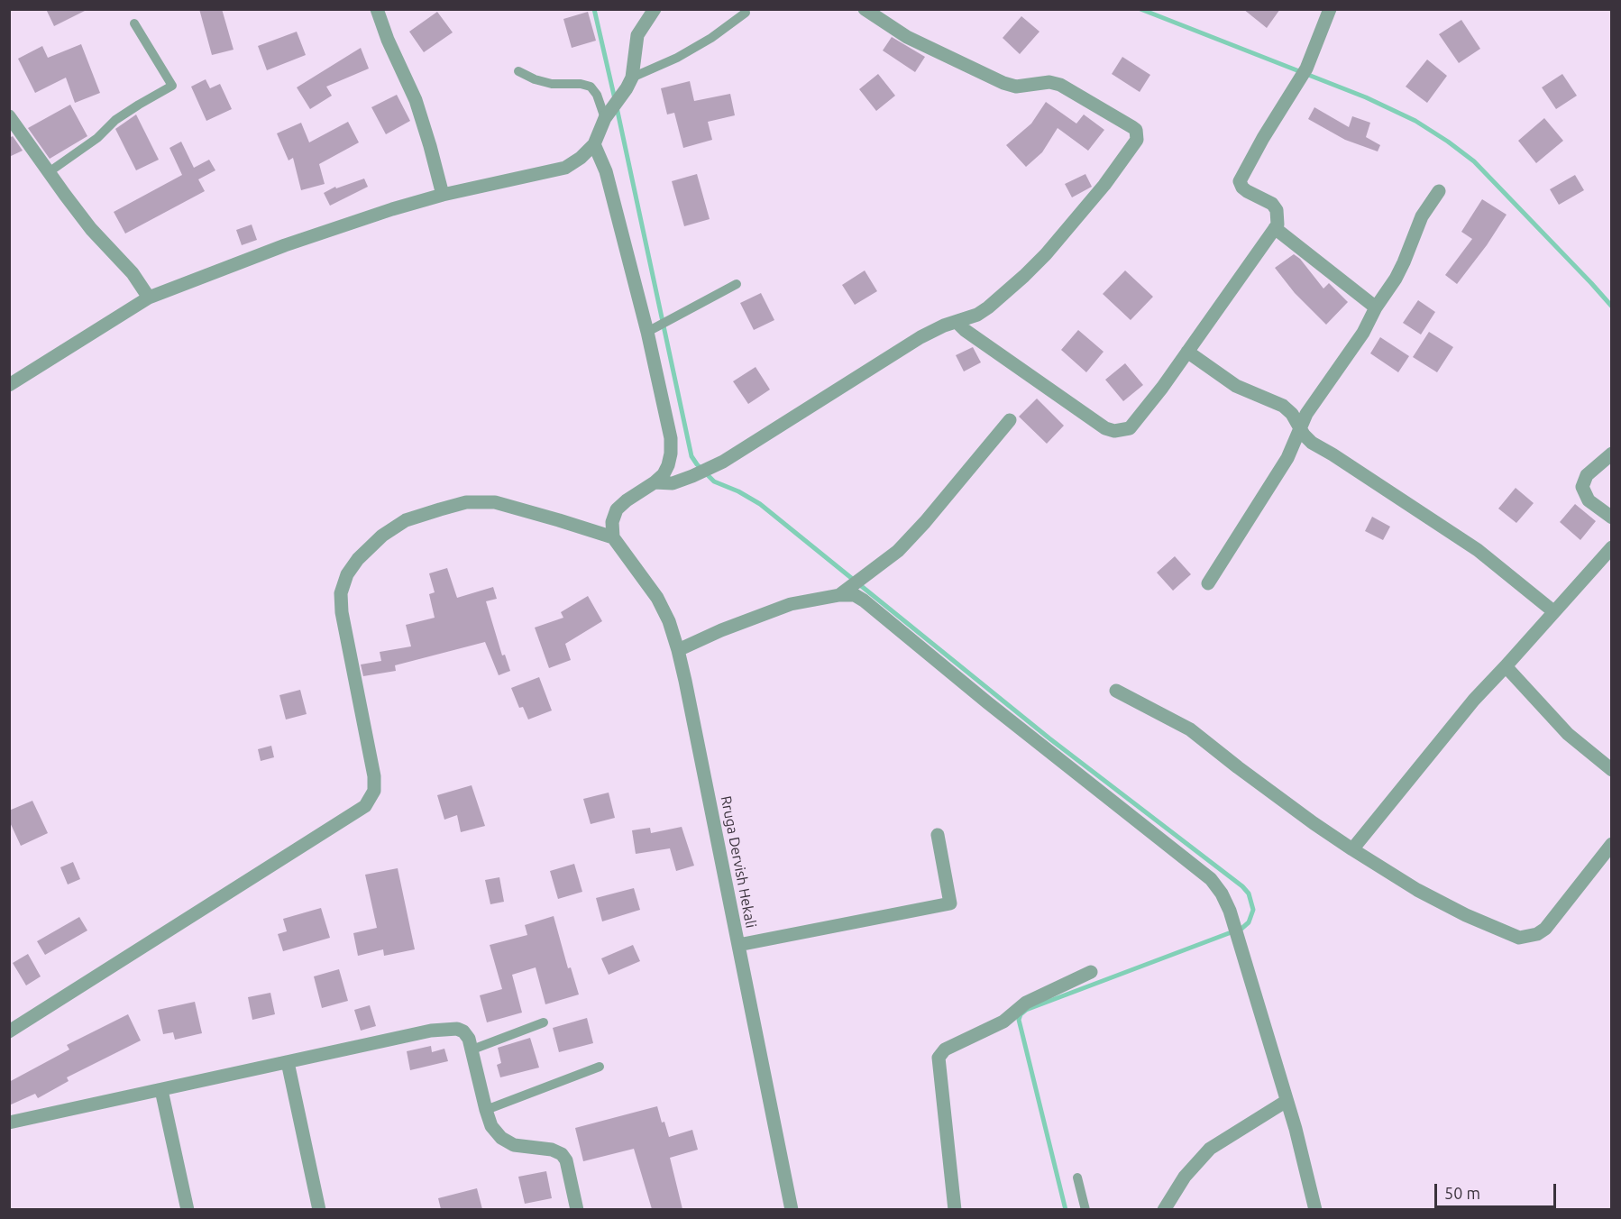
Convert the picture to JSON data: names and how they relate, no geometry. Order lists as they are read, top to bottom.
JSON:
{
  "streets": {
    "street": ["Rruga Dervish Hekali"]
  },
  "scale_bar": "50 m"
}
